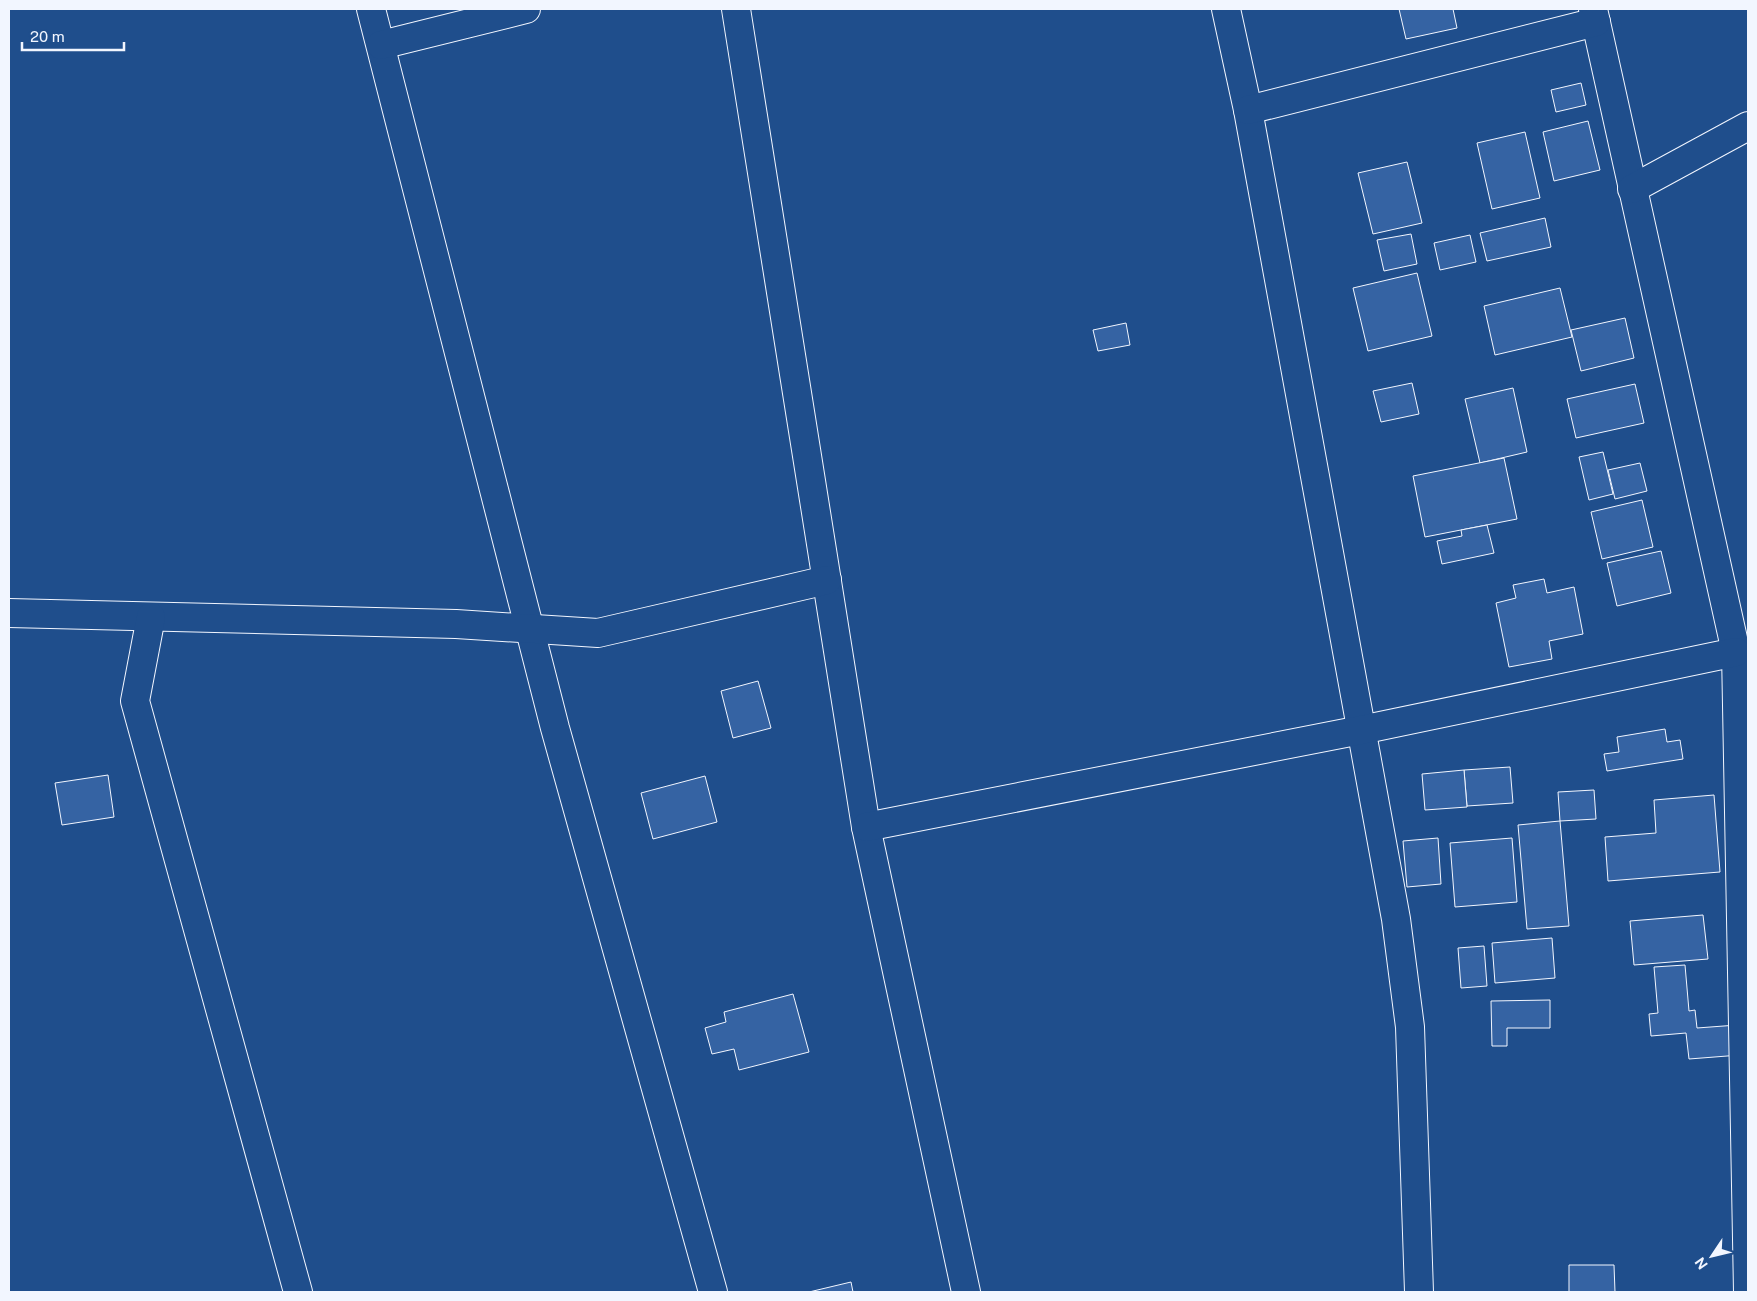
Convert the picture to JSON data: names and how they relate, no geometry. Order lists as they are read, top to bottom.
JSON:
{
  "scale_bar": "20 m",
  "north": "bottom left"
}
